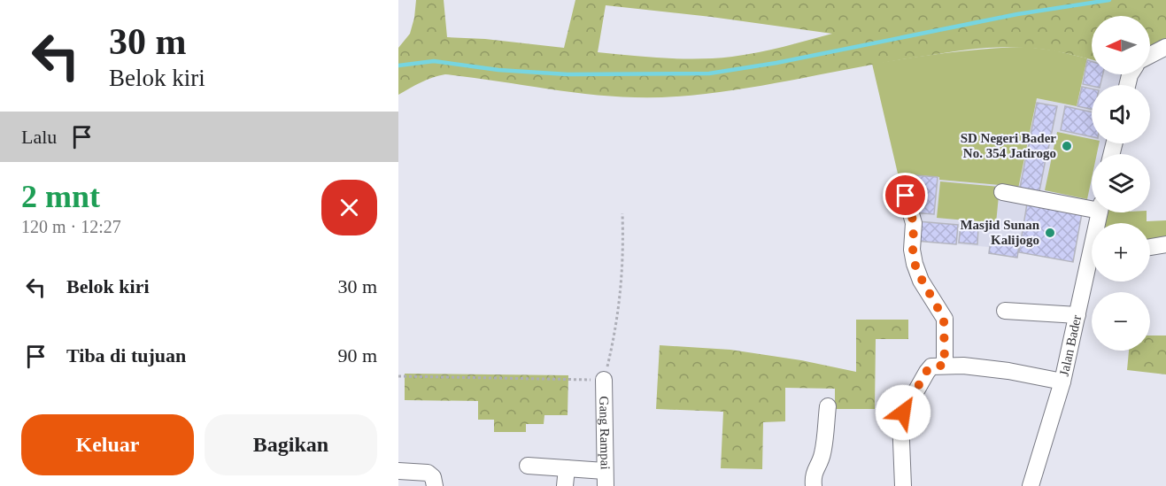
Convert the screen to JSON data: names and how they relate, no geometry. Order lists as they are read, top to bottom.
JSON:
{
  "streets": {
    "street": ["Jalan Bader", "Gang Rampai"]
  },
  "places": ["SD Negeri Bader No. 354 Jatirogo", "Masjid Sunan Kalijogo"],
  "north": "left",
  "page": {
    "turn": ["30 m", "Belok kiri"],
    "map_buttons": ["+", "−"],
    "then": "Lalu",
    "heading": ["2 mnt", "120 m · 12:27"],
    "list": [
      {
        "name": "Belok kiri",
        "value": "30 m"
      },
      {
        "name": "Tiba di tujuan",
        "value": "90 m"
      }
    ],
    "buttons": ["Keluar", "Bagikan"]
  }
}
